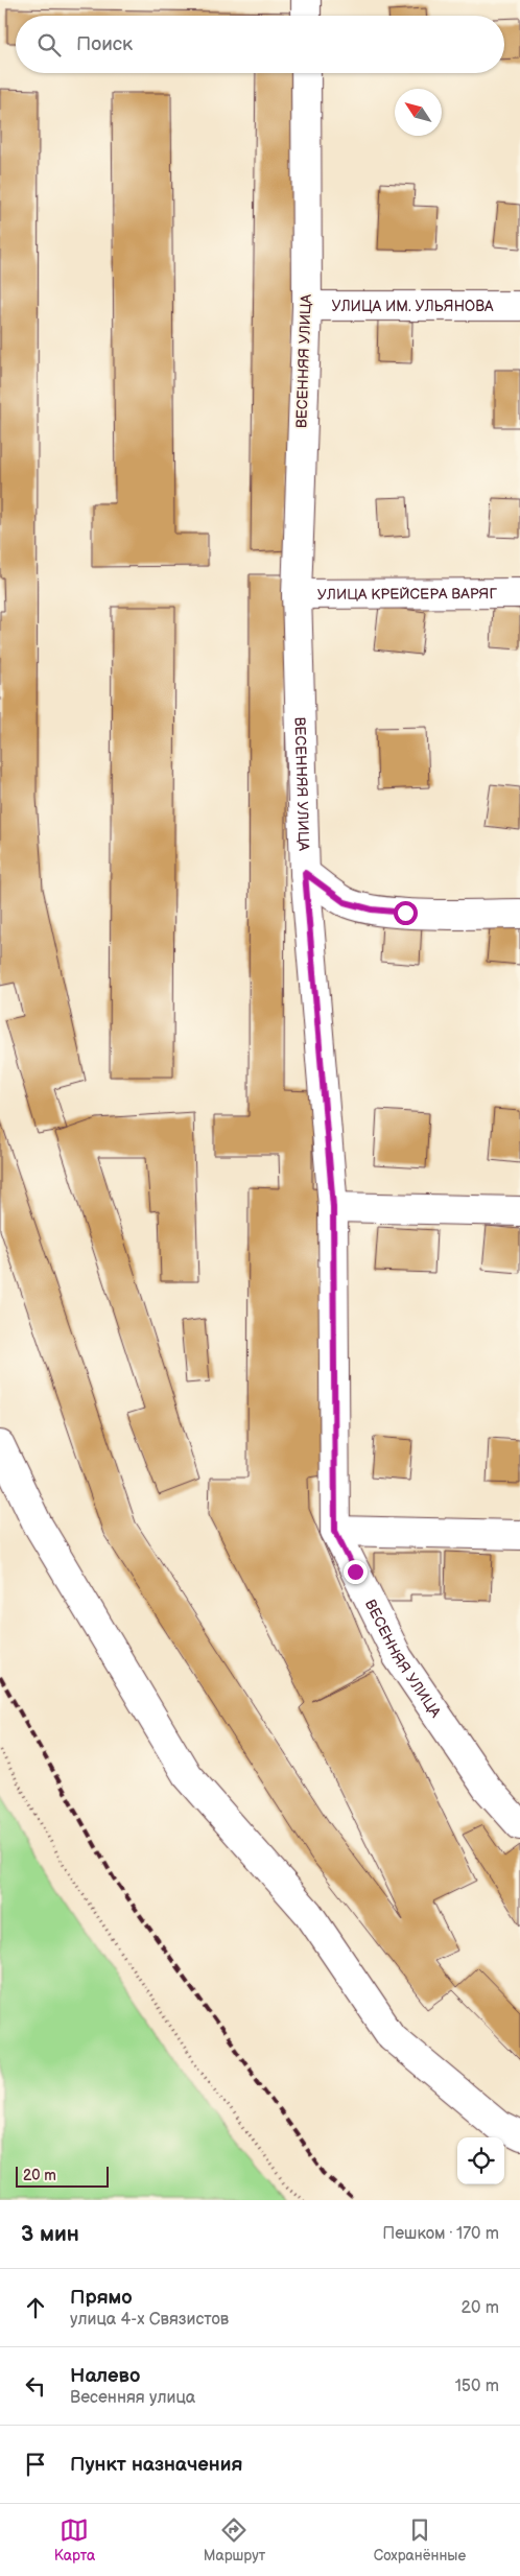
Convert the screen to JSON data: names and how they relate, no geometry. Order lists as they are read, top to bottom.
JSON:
{
  "streets": {
    "street": ["УЛИЦА ИМ. УЛЬЯНОВА", "ВЕСЕННЯЯ УЛИЦА", "УЛИЦА КРЕЙСЕРА ВАРЯГ"]
  },
  "crossings": [
    ["УЛИЦА ИМ. УЛЬЯНОВА", "ВЕСЕННЯЯ УЛИЦА"],
    ["ВЕСЕННЯЯ УЛИЦА", "УЛИЦА КРЕЙСЕРА ВАРЯГ"]
  ],
  "scale_bar": "20 m",
  "north": "top left",
  "page": {
    "search": "Поиск",
    "scale": "20 m",
    "heading": ["3 мин", "Пешком · 170 m"],
    "list": [
      ["Прямо", "улица 4-х Связистов", "20 m"],
      ["Налево", "Весенняя улица", "150 m"],
      "Пункт назначения"
    ],
    "nav": ["Карта", "Маршрут", "Сохранённые"]
  }
}
